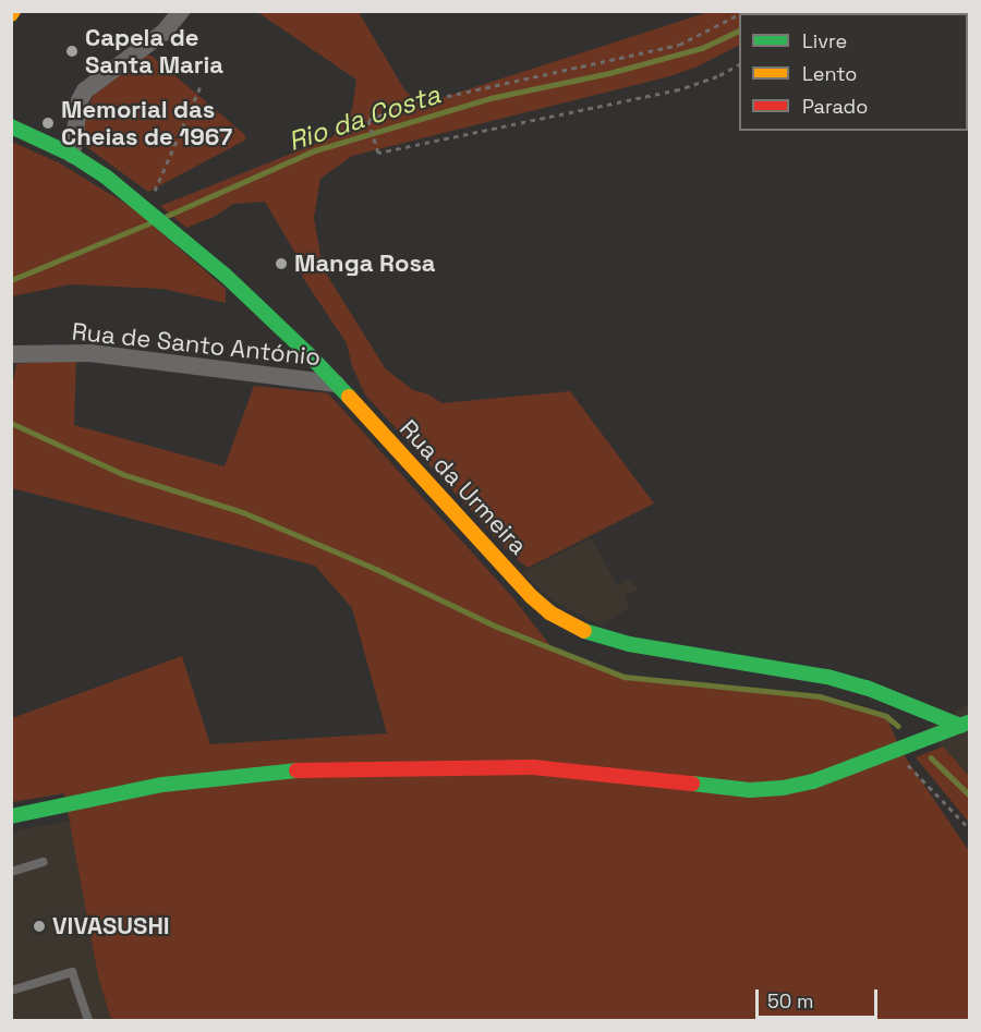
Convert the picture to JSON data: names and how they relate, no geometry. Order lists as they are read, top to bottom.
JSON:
{
  "streets": {
    "street": ["Rua de Santo António", "Rua da Urmeira"]
  },
  "crossings": [
    ["Rua de Santo António", "Rua da Urmeira"]
  ],
  "water": ["Rio da Costa"],
  "places": [
    "Capela de Santa Maria",
    "Memorial das Cheias de 1967",
    "Manga Rosa",
    "VIVASUSHI"
  ],
  "legend": ["Livre", "Lento", "Parado"],
  "scale_bar": "50 m"
}
